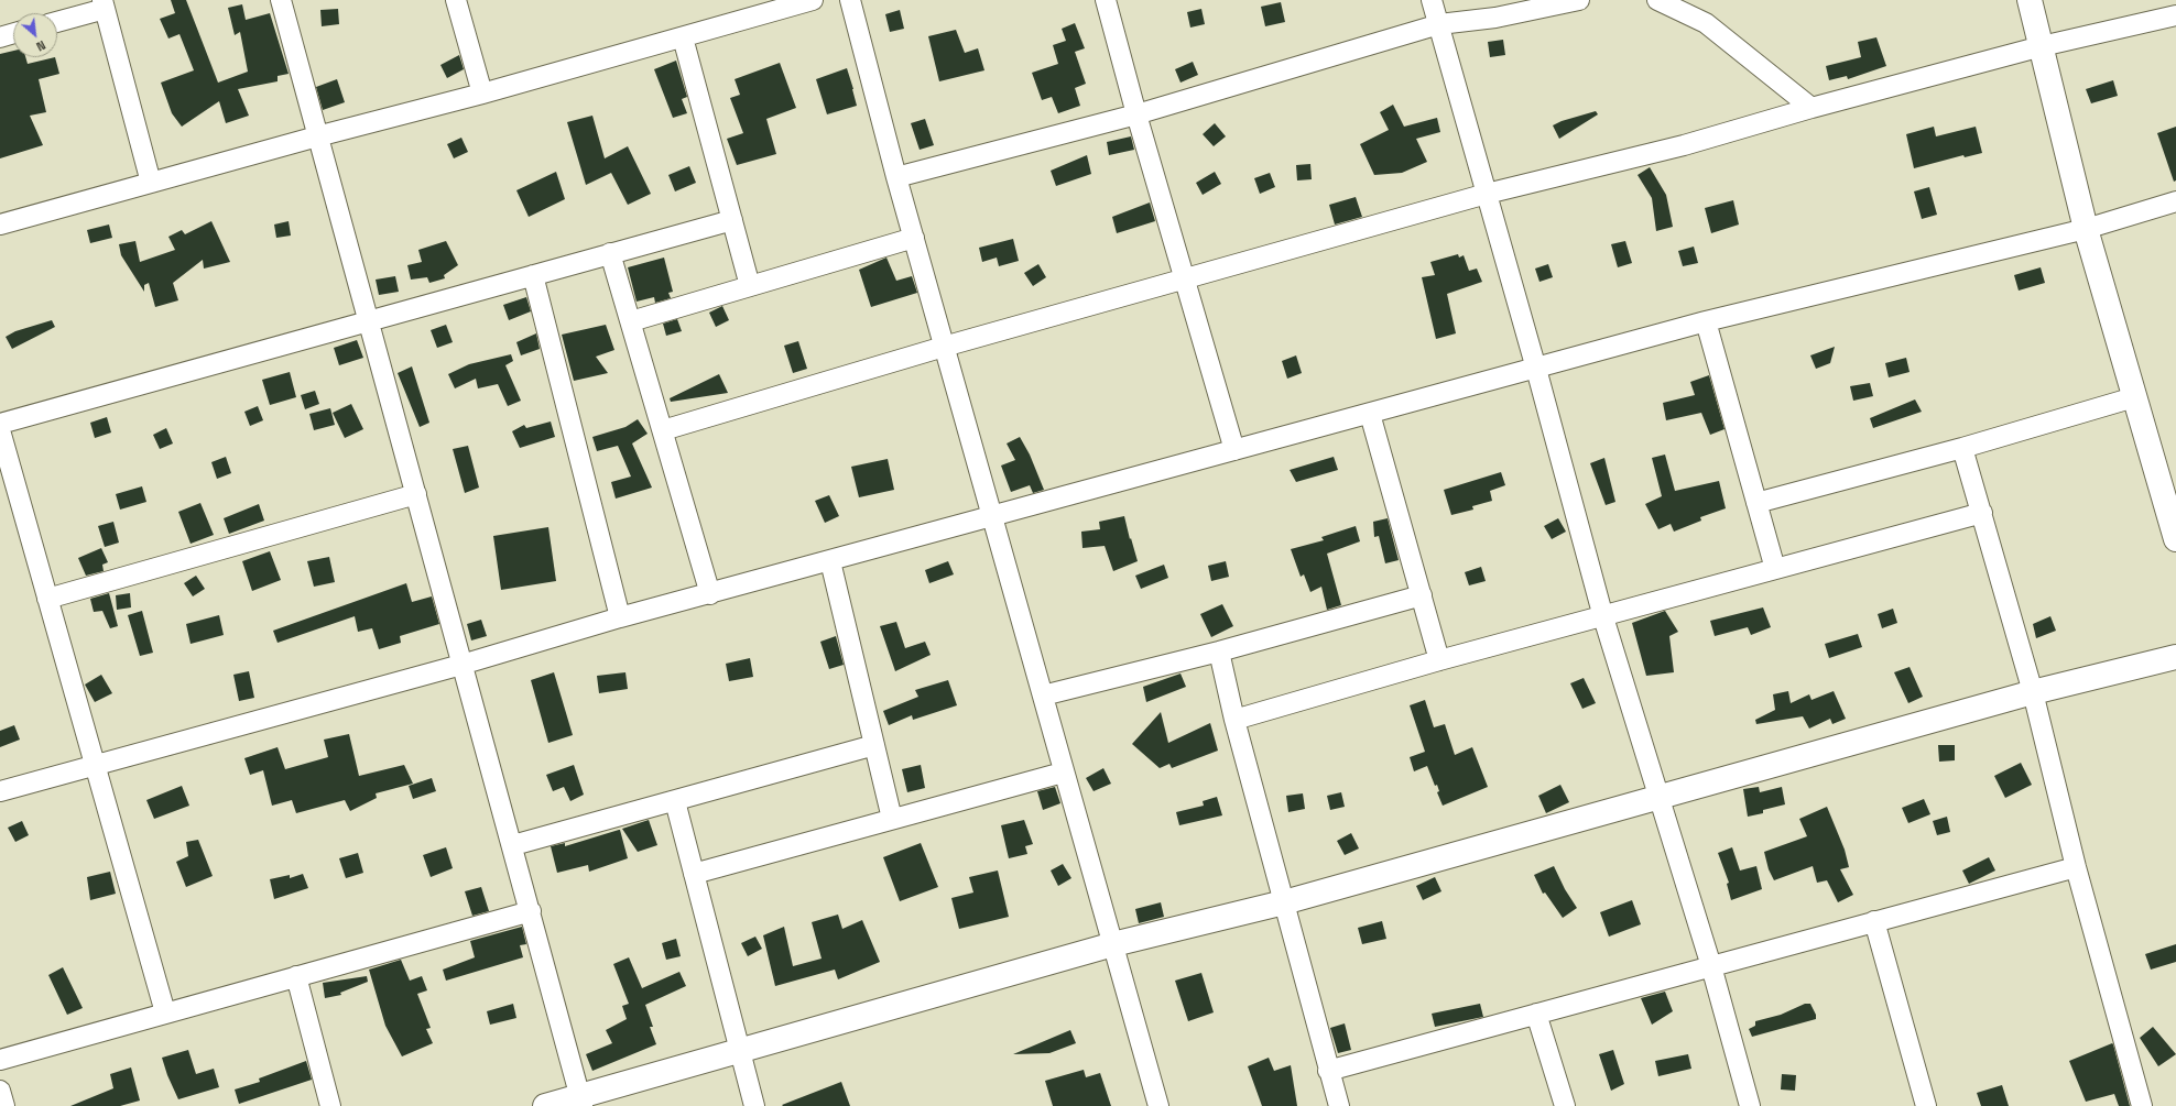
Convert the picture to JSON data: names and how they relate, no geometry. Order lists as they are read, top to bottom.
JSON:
{
  "north": "bottom right"
}
